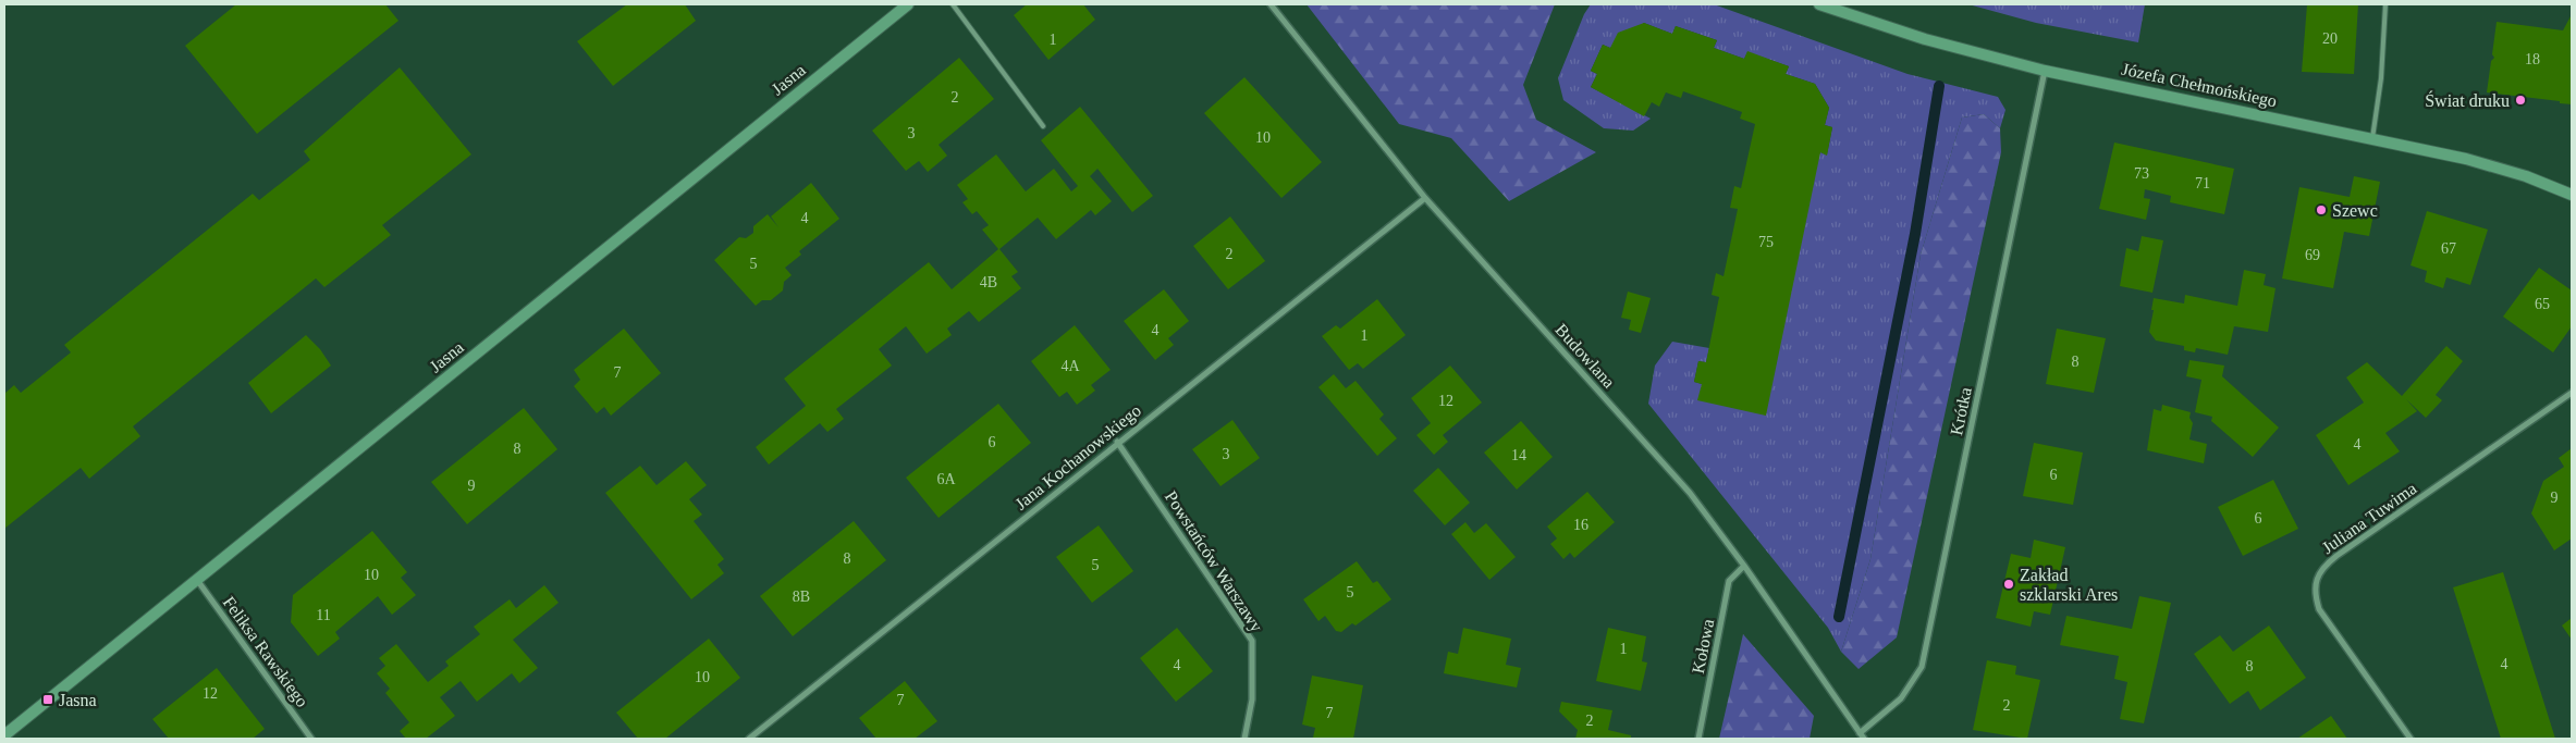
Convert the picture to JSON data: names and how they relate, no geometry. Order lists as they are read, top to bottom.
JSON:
{
  "streets": {
    "street": [
      "Jasna",
      "Józefa Chełmońskiego",
      "Budowlana",
      "Krótka",
      "Jana Kochanowskiego",
      "Juliana Tuwima",
      "Powstańców Warszawy",
      "Kołowa",
      "Feliksa Rawskiego"
    ]
  },
  "crossings": [
    ["Jasna", "Feliksa Rawskiego"],
    ["Józefa Chełmońskiego", "Krótka"],
    ["Budowlana", "Krótka"],
    ["Budowlana", "Jana Kochanowskiego"],
    ["Budowlana", "Kołowa"],
    ["Jana Kochanowskiego", "Powstańców Warszawy"]
  ],
  "places": {
    "other": ["Świat druku", "Szewc", "Zakład szklarski Ares"],
    "transit": ["Jasna"]
  },
  "house_numbers": [
    "20",
    "1",
    "18",
    "2",
    "3",
    "10",
    "73",
    "71",
    "4",
    "75",
    "67",
    "2",
    "69",
    "5",
    "4B",
    "65",
    "4",
    "1",
    "8",
    "4A",
    "7",
    "12",
    "6",
    "4",
    "8",
    "3",
    "14",
    "6",
    "6A",
    "9",
    "9",
    "6",
    "16",
    "8",
    "5",
    "10",
    "5",
    "8B",
    "11",
    "1",
    "4",
    "4",
    "8",
    "10",
    "12",
    "7",
    "2",
    "7",
    "2"
  ]
}
